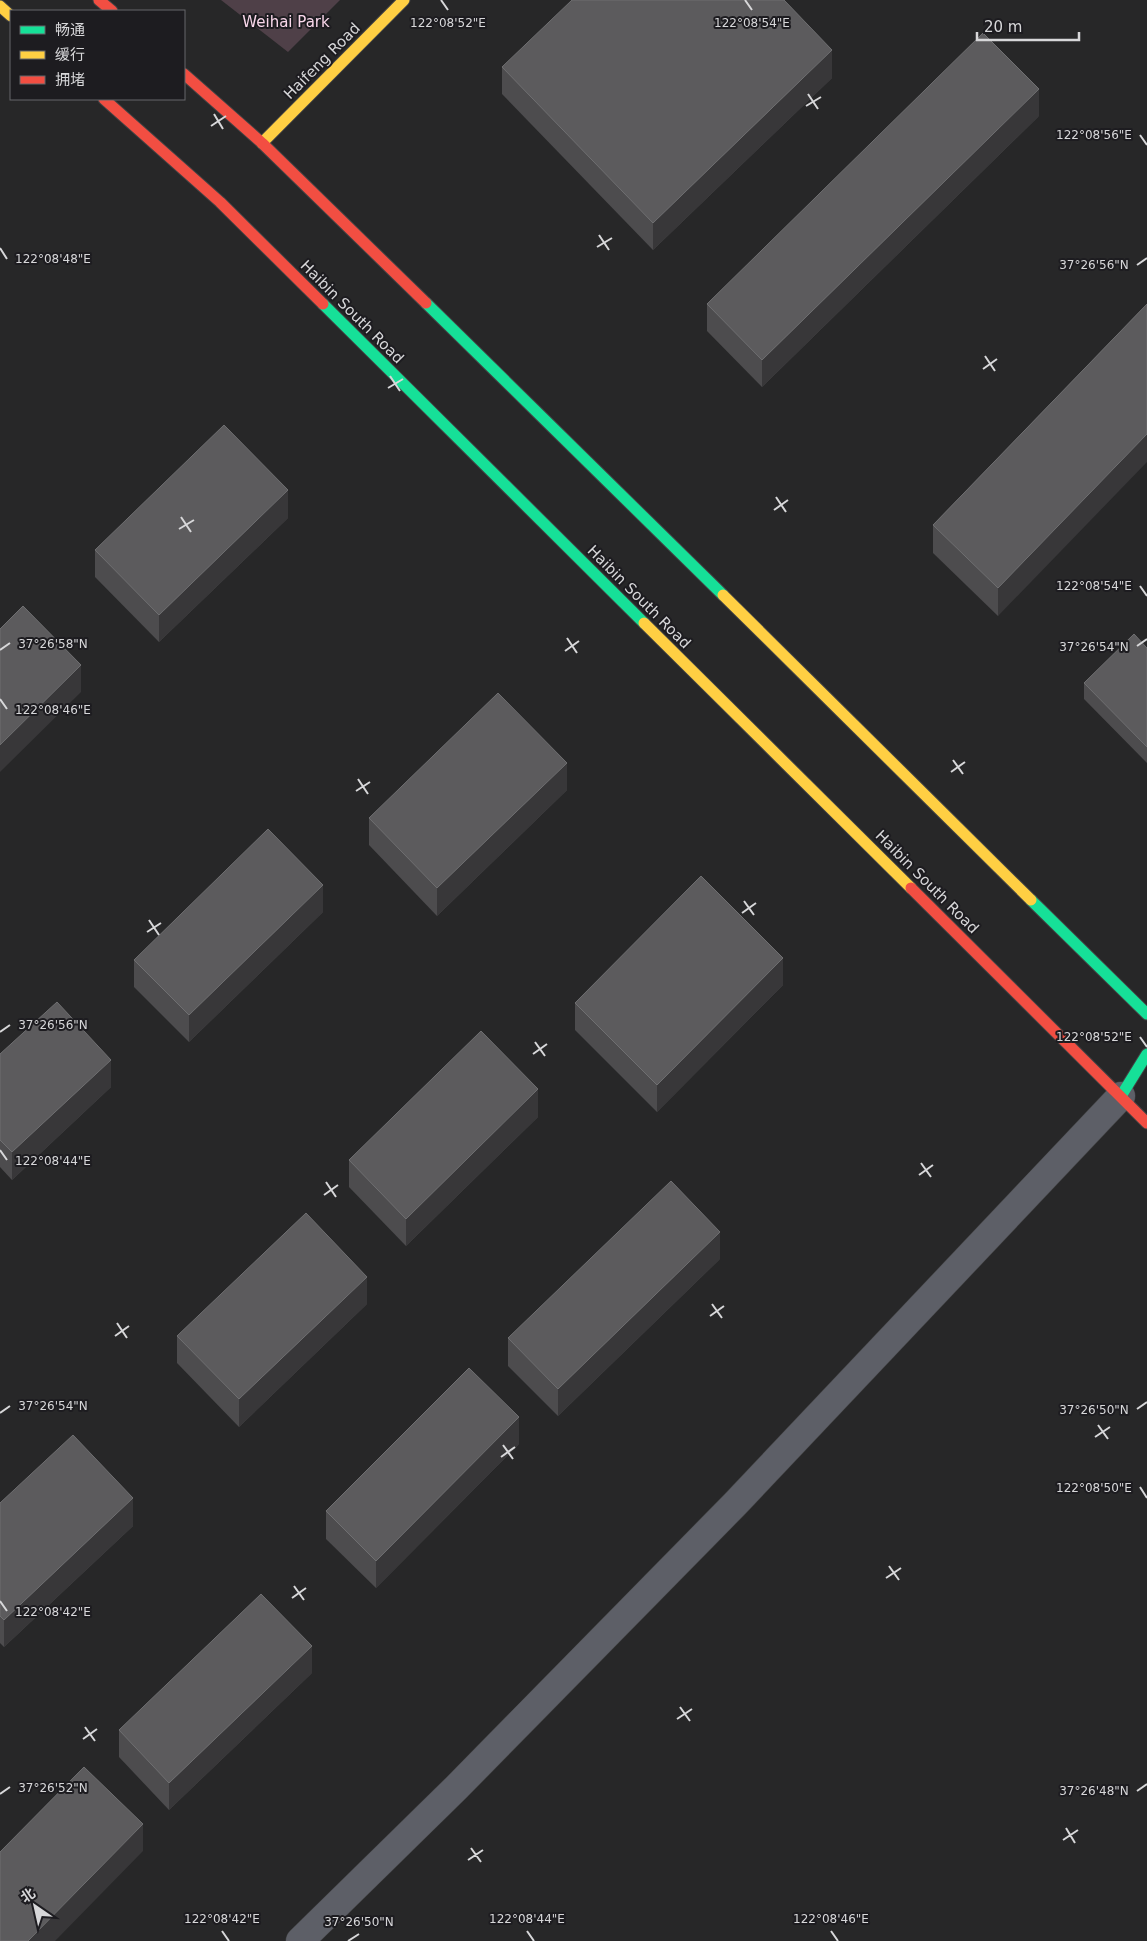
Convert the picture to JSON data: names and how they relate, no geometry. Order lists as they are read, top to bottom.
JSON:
{
  "streets": {
    "main road": ["Haifeng Road", "Haibin South Road"]
  },
  "parks": ["Weihai Park"],
  "legend": ["畅通", "缓行", "拥堵"],
  "scale_bar": "20 m",
  "north": "top left",
  "coordinates": [
    "122°08'52\"E",
    "122°08'54\"E",
    "122°08'56\"E",
    "122°08'48\"E",
    "37°26'56\"N",
    "37°26'58\"N",
    "37°26'54\"N",
    "122°08'46\"E",
    "122°08'44\"E",
    "37°26'50\"N",
    "122°08'50\"E",
    "122°08'42\"E",
    "37°26'52\"N",
    "37°26'48\"N"
  ]
}
